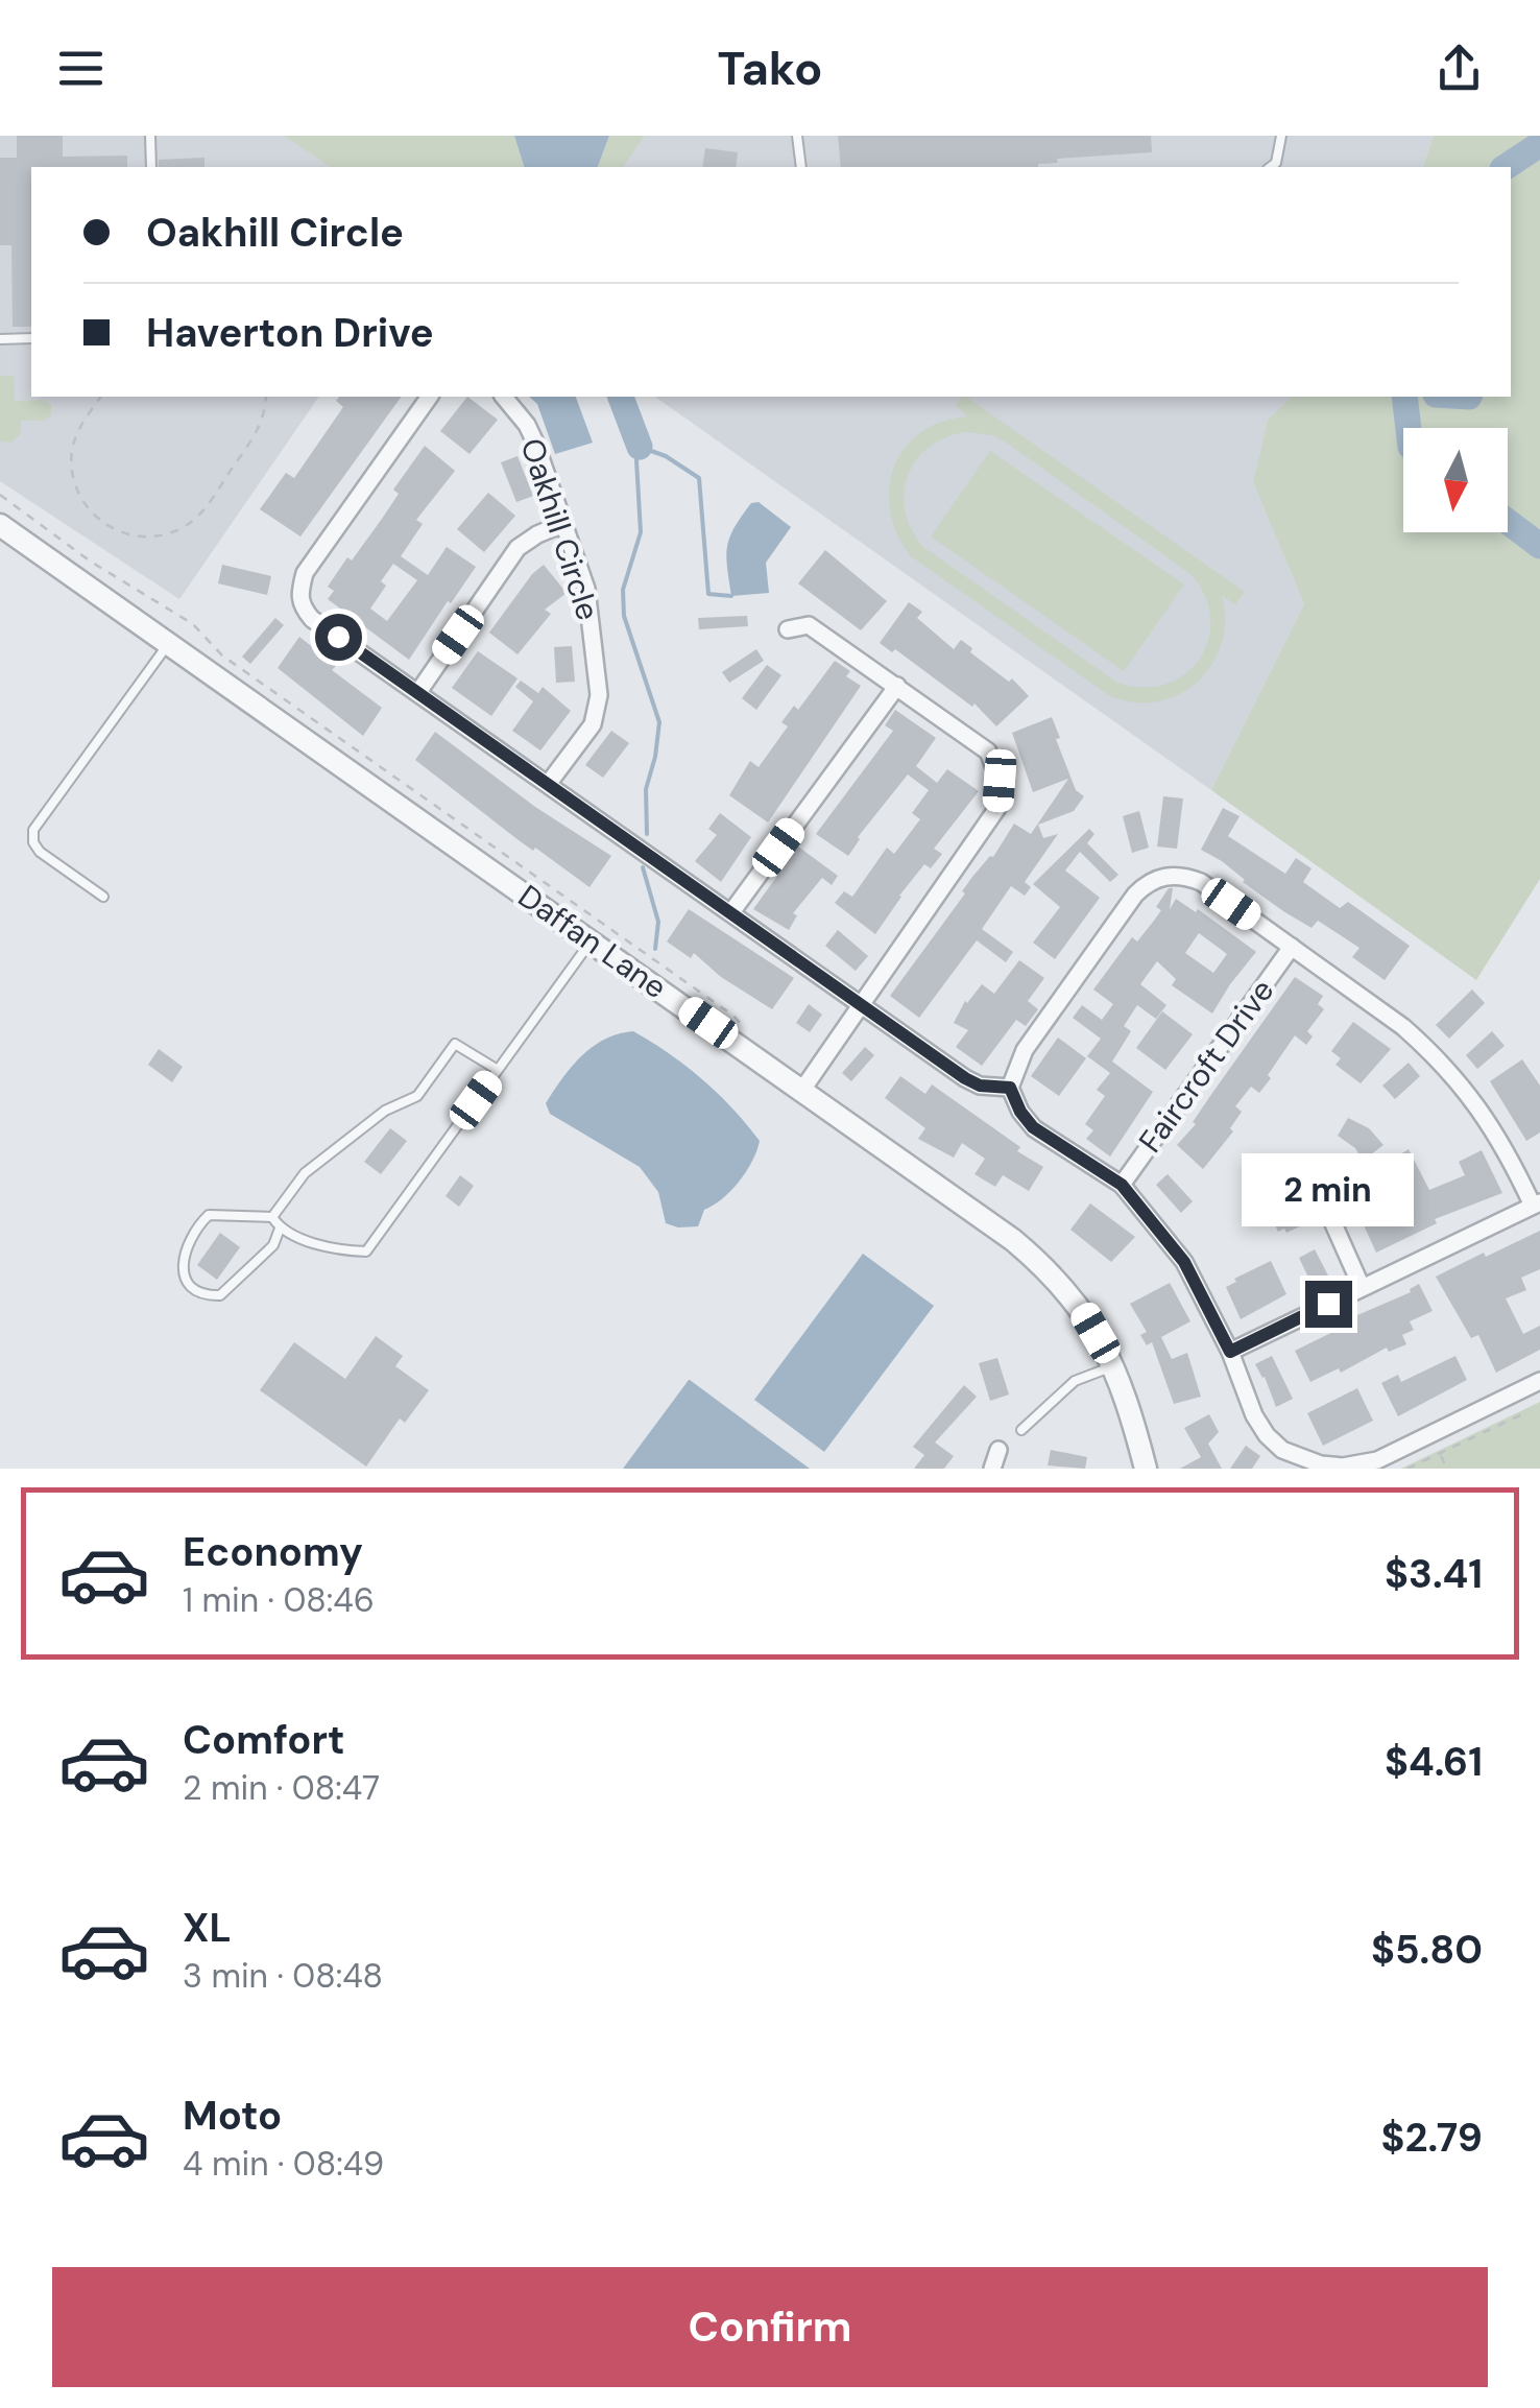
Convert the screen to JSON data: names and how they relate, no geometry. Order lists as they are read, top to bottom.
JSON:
{
  "streets": {
    "street": ["Oakhill Circle", "Daffan Lane", "Faircroft Drive"]
  },
  "north": "bottom",
  "page": {
    "header": "Tako",
    "banner": ["Oakhill Circle", "Haverton Drive"],
    "bubble": "2 min",
    "list": [
      {
        "name": "Economy",
        "note": "1 min · 08:46",
        "value": "$3.41"
      },
      {
        "name": "Comfort",
        "note": "2 min · 08:47",
        "value": "$4.61"
      },
      {
        "name": "XL",
        "note": "3 min · 08:48",
        "value": "$5.80"
      },
      {
        "name": "Moto",
        "note": "4 min · 08:49",
        "value": "$2.79"
      }
    ],
    "buttons": "Confirm"
  }
}
